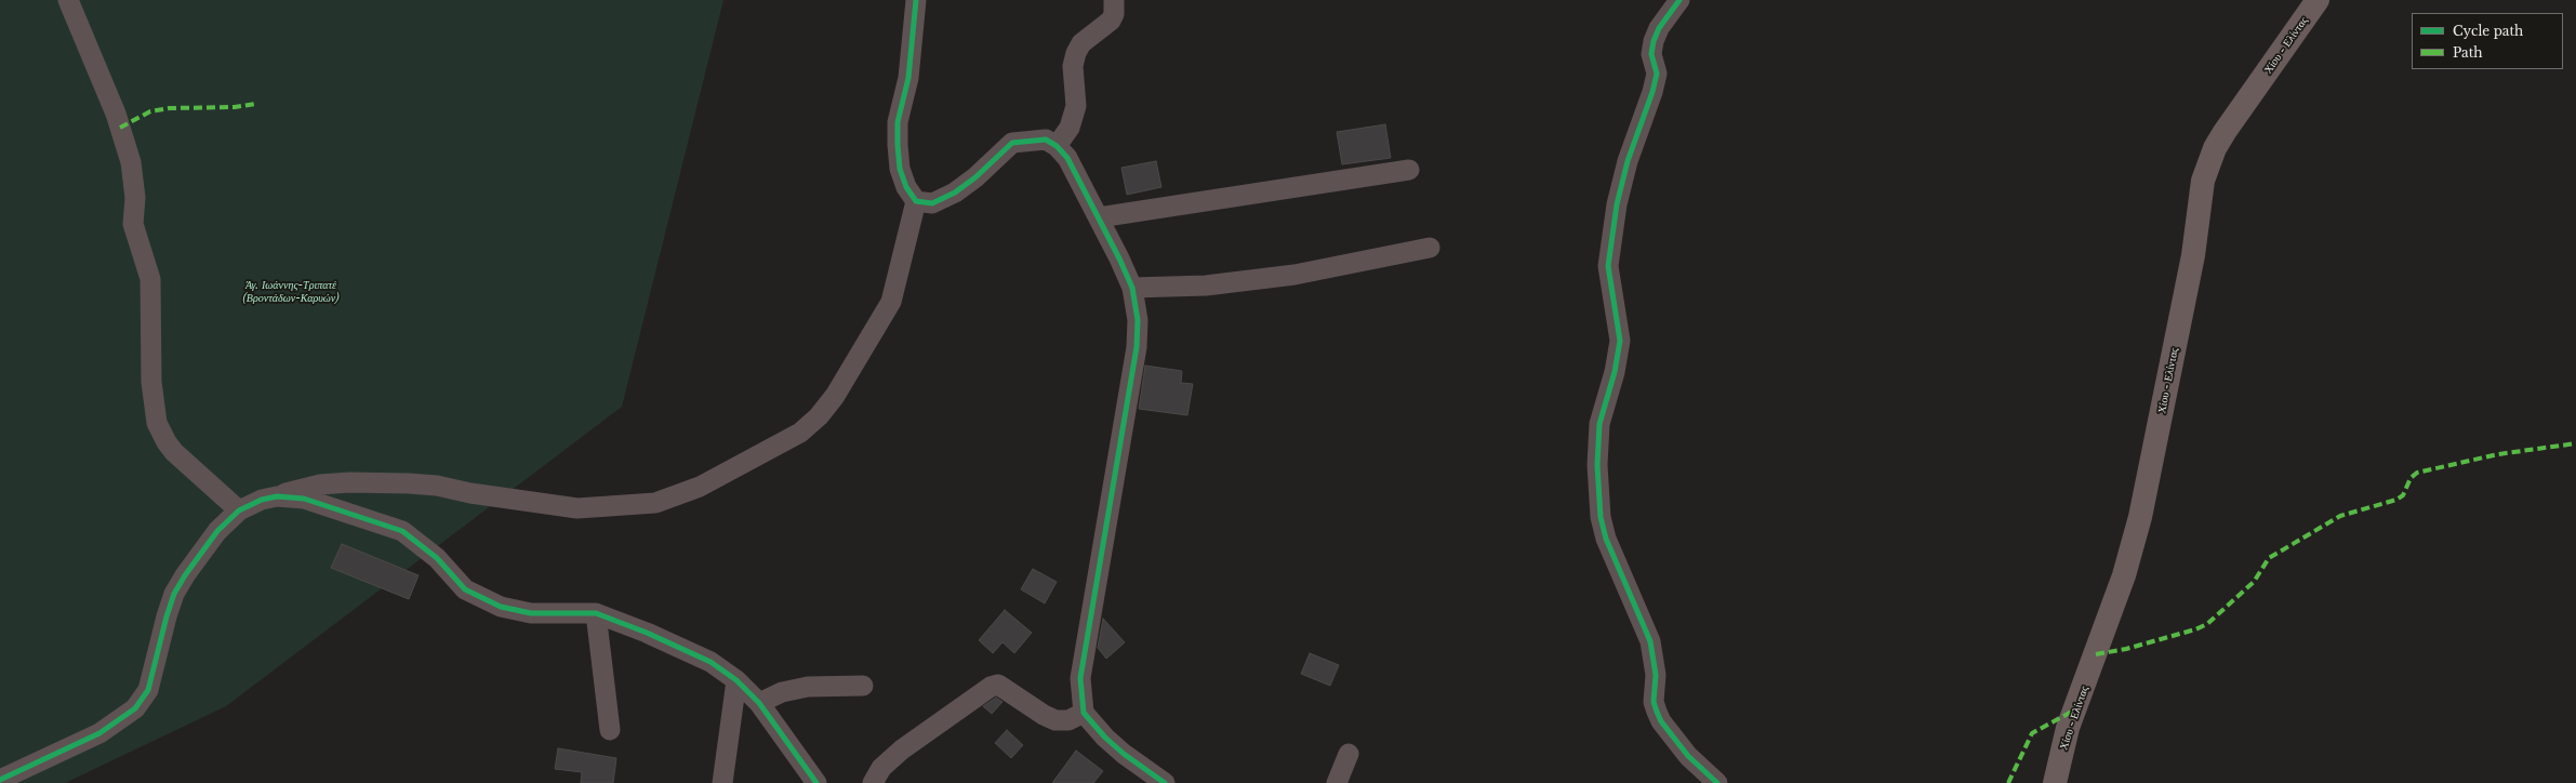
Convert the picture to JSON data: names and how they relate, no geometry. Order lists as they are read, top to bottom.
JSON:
{
  "streets": {
    "main road": ["Χίου - Ελίντας"]
  },
  "parks": ["Άγ. Ιωάννης-Τριπατέ (Βροντάδων-Καρυών)"],
  "legend": ["Cycle path", "Path"]
}
